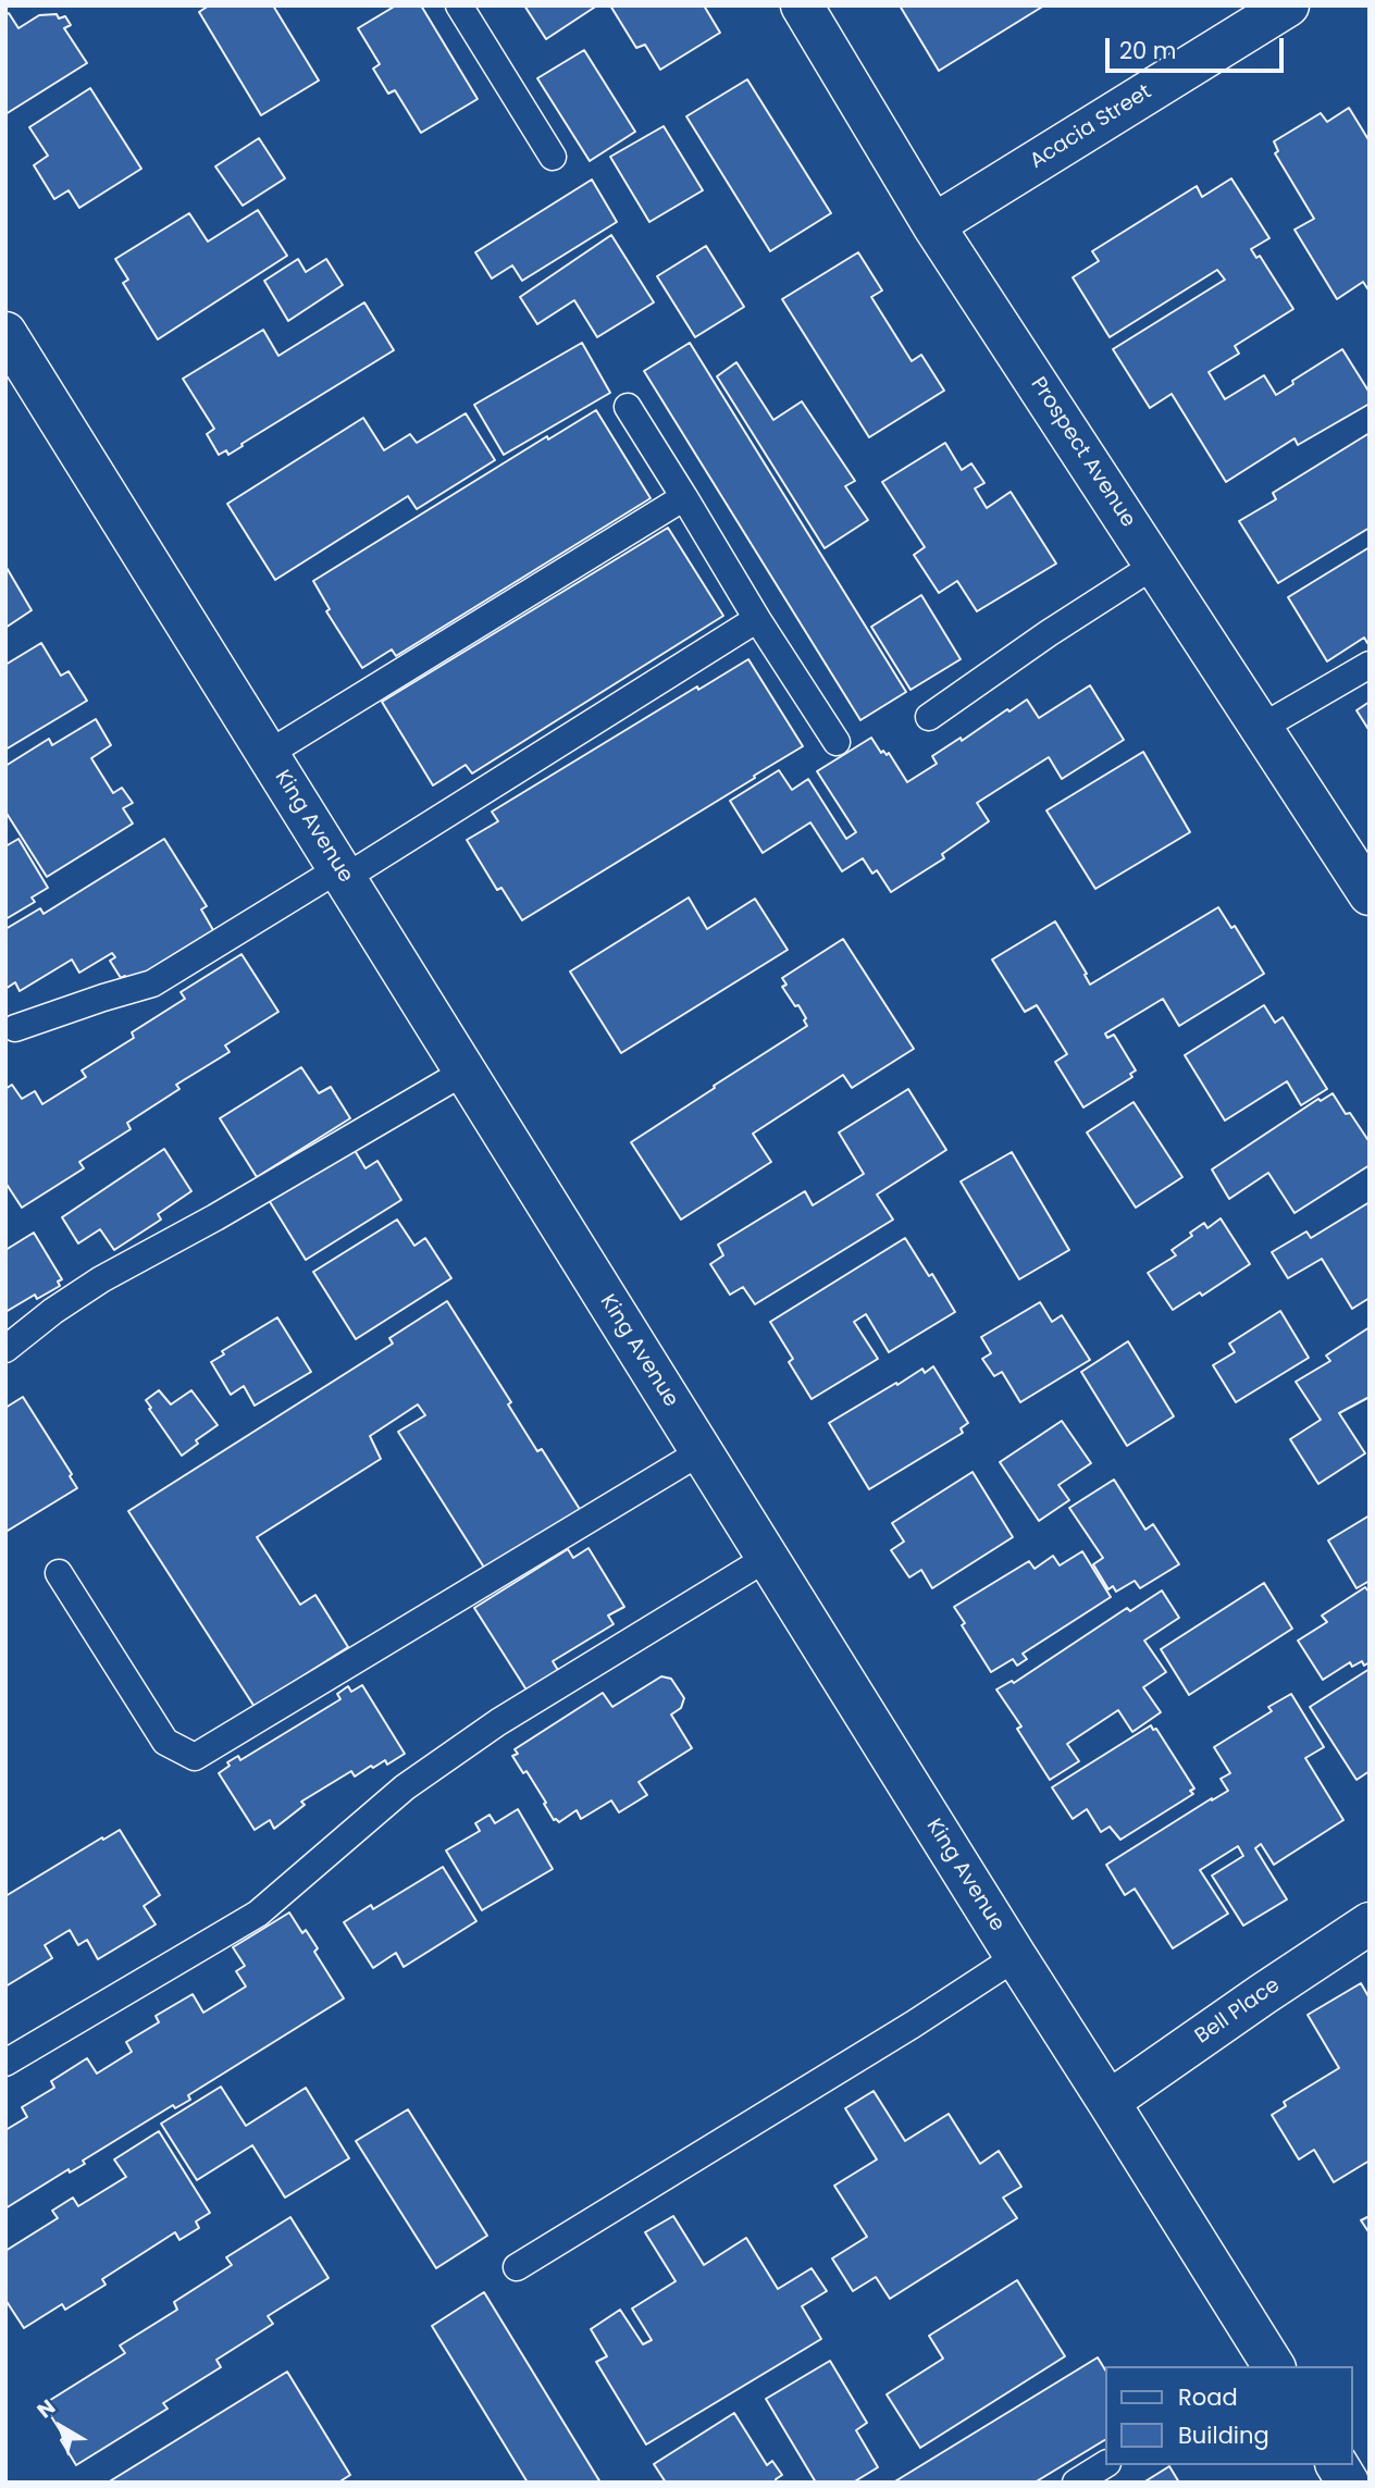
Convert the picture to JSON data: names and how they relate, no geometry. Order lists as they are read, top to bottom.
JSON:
{
  "streets": {
    "street": [
      "Acacia Street",
      "Prospect Avenue",
      "King Avenue",
      "Bell Place"
    ]
  },
  "crossings": [
    ["Acacia Street", "Prospect Avenue"],
    ["King Avenue", "Bell Place"]
  ],
  "legend": ["Road", "Building"],
  "scale_bar": "20 m",
  "north": "top left"
}
